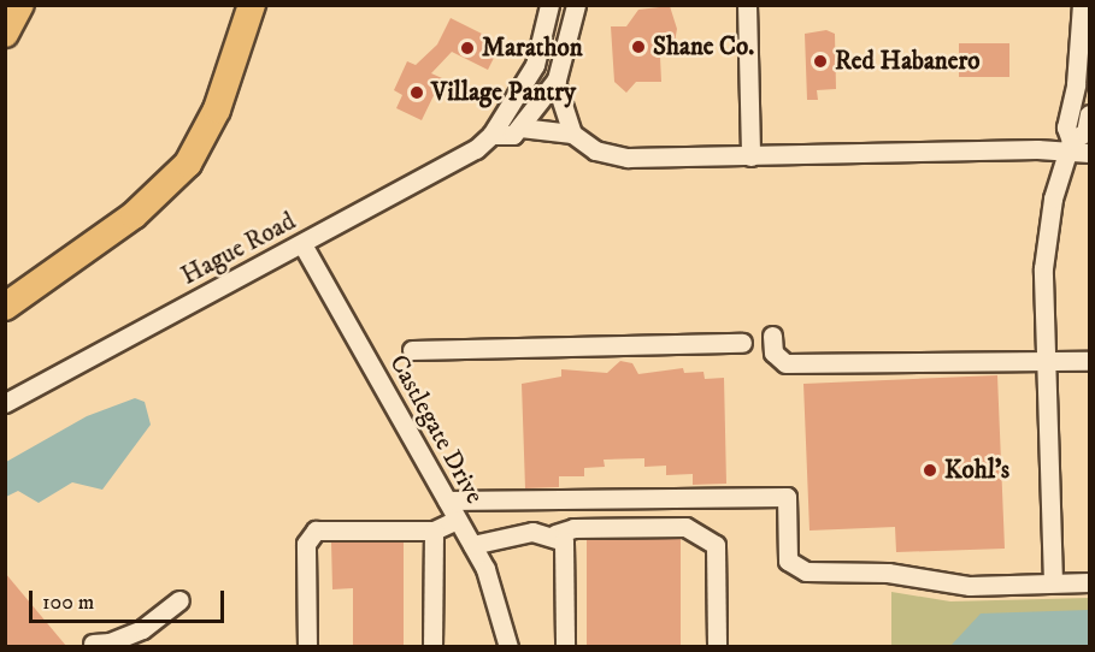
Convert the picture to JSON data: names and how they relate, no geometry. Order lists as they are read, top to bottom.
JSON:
{
  "streets": {
    "street": ["Hague Road", "Castlegate Drive"]
  },
  "crossings": [
    ["Hague Road", "Castlegate Drive"]
  ],
  "places": [
    "Shane Co.",
    "Marathon",
    "Red Habanero",
    "Village Pantry",
    "Kohl's"
  ],
  "scale_bar": "100 m"
}
